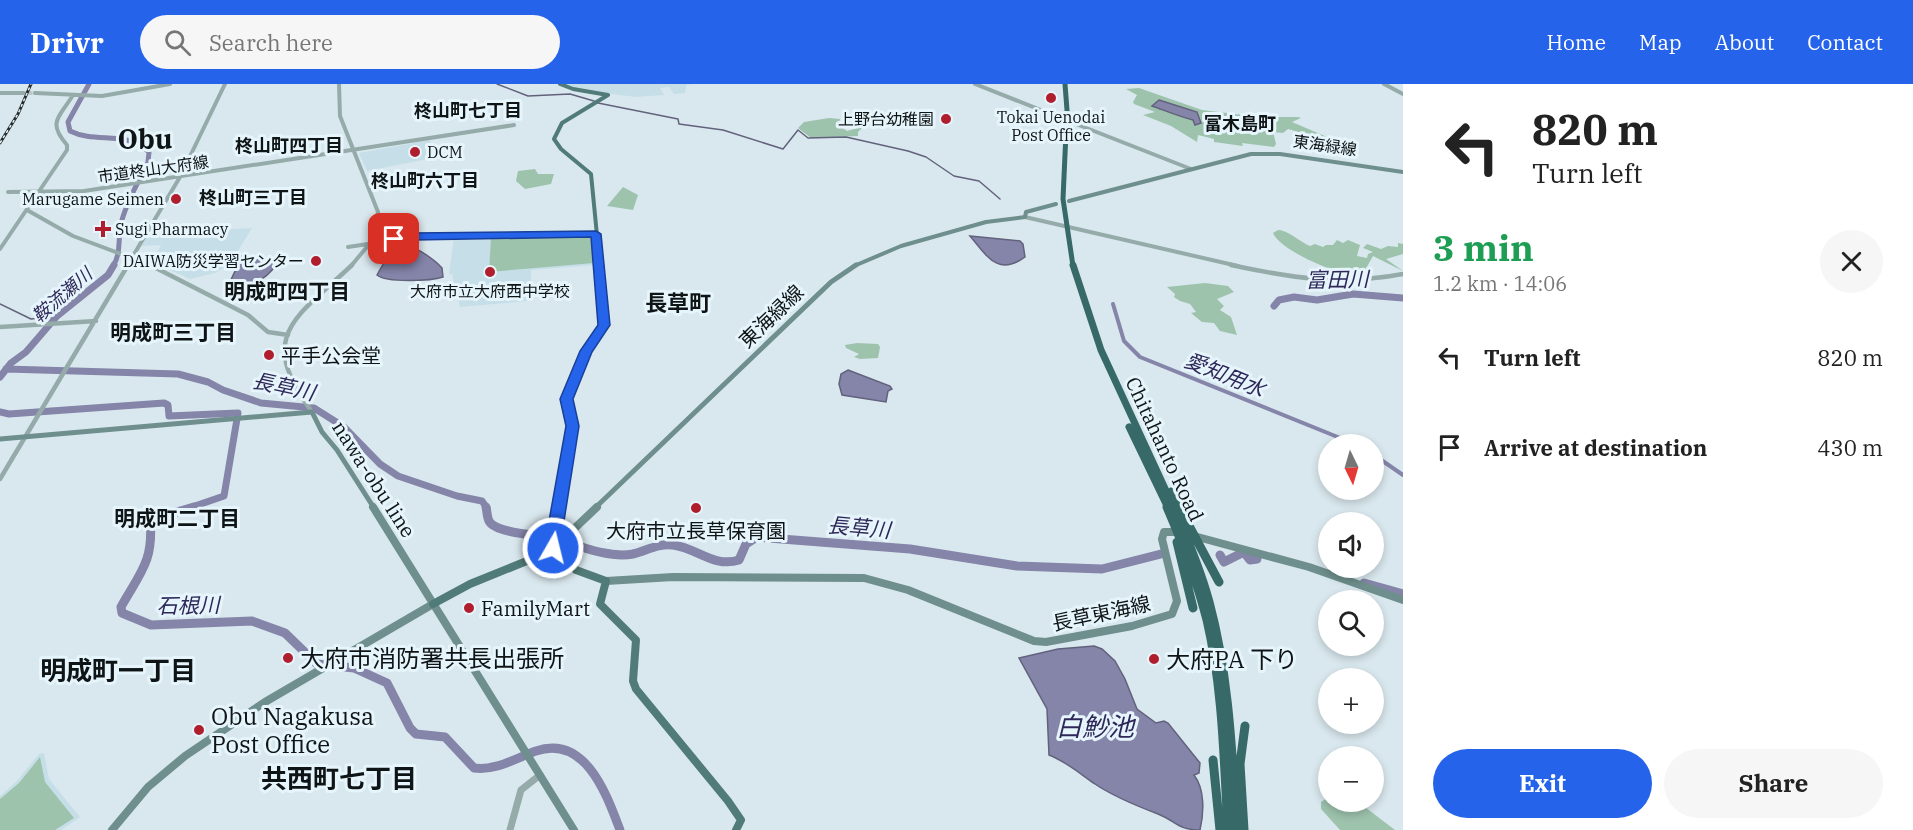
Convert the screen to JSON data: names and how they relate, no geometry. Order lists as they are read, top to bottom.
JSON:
{
  "streets": {
    "highway": ["Chitahanto Road"],
    "main road": ["東海緑線", "nawa-obu line", "長草東海線"],
    "street": ["市道柊山大府線"]
  },
  "districts": [
    "柊山町七丁目",
    "富木島町",
    "Obu",
    "柊山町四丁目",
    "柊山町六丁目",
    "柊山町三丁目",
    "明成町四丁目",
    "長草町",
    "明成町三丁目",
    "明成町二丁目",
    "明成町一丁目",
    "共西町七丁目"
  ],
  "water": [
    "富田川",
    "鞍流瀬川",
    "愛知用水",
    "長草川",
    "石根川",
    "白魦池"
  ],
  "places": {
    "other": [
      "Tokai Uenodai Post Office",
      "上野台幼稚園",
      "DCM",
      "Marugame Seimen",
      "DAIWA防災学習センター",
      "大府市立大府西中学校",
      "平手公会堂",
      "大府市立長草保育園",
      "FamilyMart",
      "大府市消防署共長出張所",
      "大府PA 下り",
      "Obu Nagakusa Post Office"
    ],
    "health": ["Sugi Pharmacy"]
  },
  "north": "bottom",
  "page": {
    "header": "Drivr",
    "search": "Search here",
    "nav": [
      "Home",
      "Map",
      "About",
      "Contact"
    ],
    "turn": ["820 m", "Turn left"],
    "heading": ["3 min", "1.2 km · 14:06"],
    "list": [
      {
        "name": "Turn left",
        "value": "820 m"
      },
      {
        "name": "Arrive at destination",
        "value": "430 m"
      }
    ],
    "map_buttons": ["+", "−"],
    "buttons": ["Exit", "Share"]
  }
}
